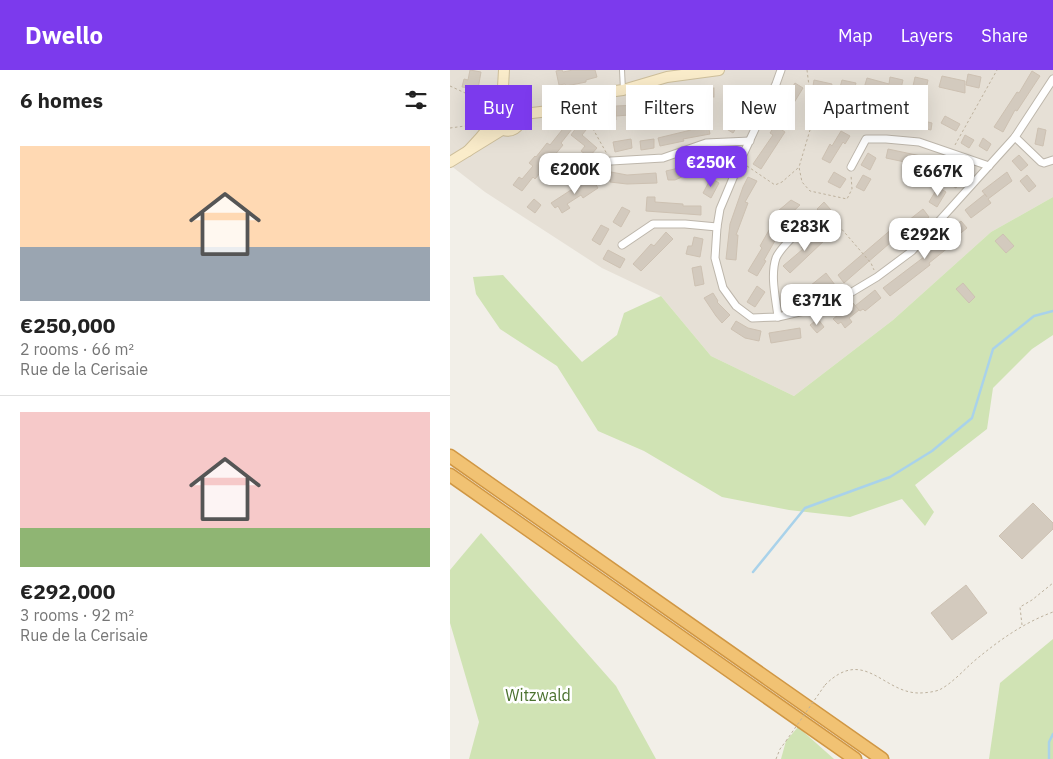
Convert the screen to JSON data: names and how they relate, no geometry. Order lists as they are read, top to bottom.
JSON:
{
  "parks": ["Witzwald"],
  "page": {
    "header": "Dwello",
    "nav": ["Map", "Layers", "Share"],
    "heading": "6 homes",
    "chip": [
      "Buy",
      "Rent",
      "Filters",
      "New",
      "Apartment"
    ],
    "list": [
      {
        "name": "€250,000",
        "note": "2 rooms · 66 m² · Rue de la Cerisaie"
      },
      {
        "name": "€292,000",
        "note": "3 rooms · 92 m² · Rue de la Cerisaie"
      }
    ],
    "price": [
      "€250K",
      "€200K",
      "€667K",
      "€283K",
      "€292K",
      "€371K"
    ]
  }
}
